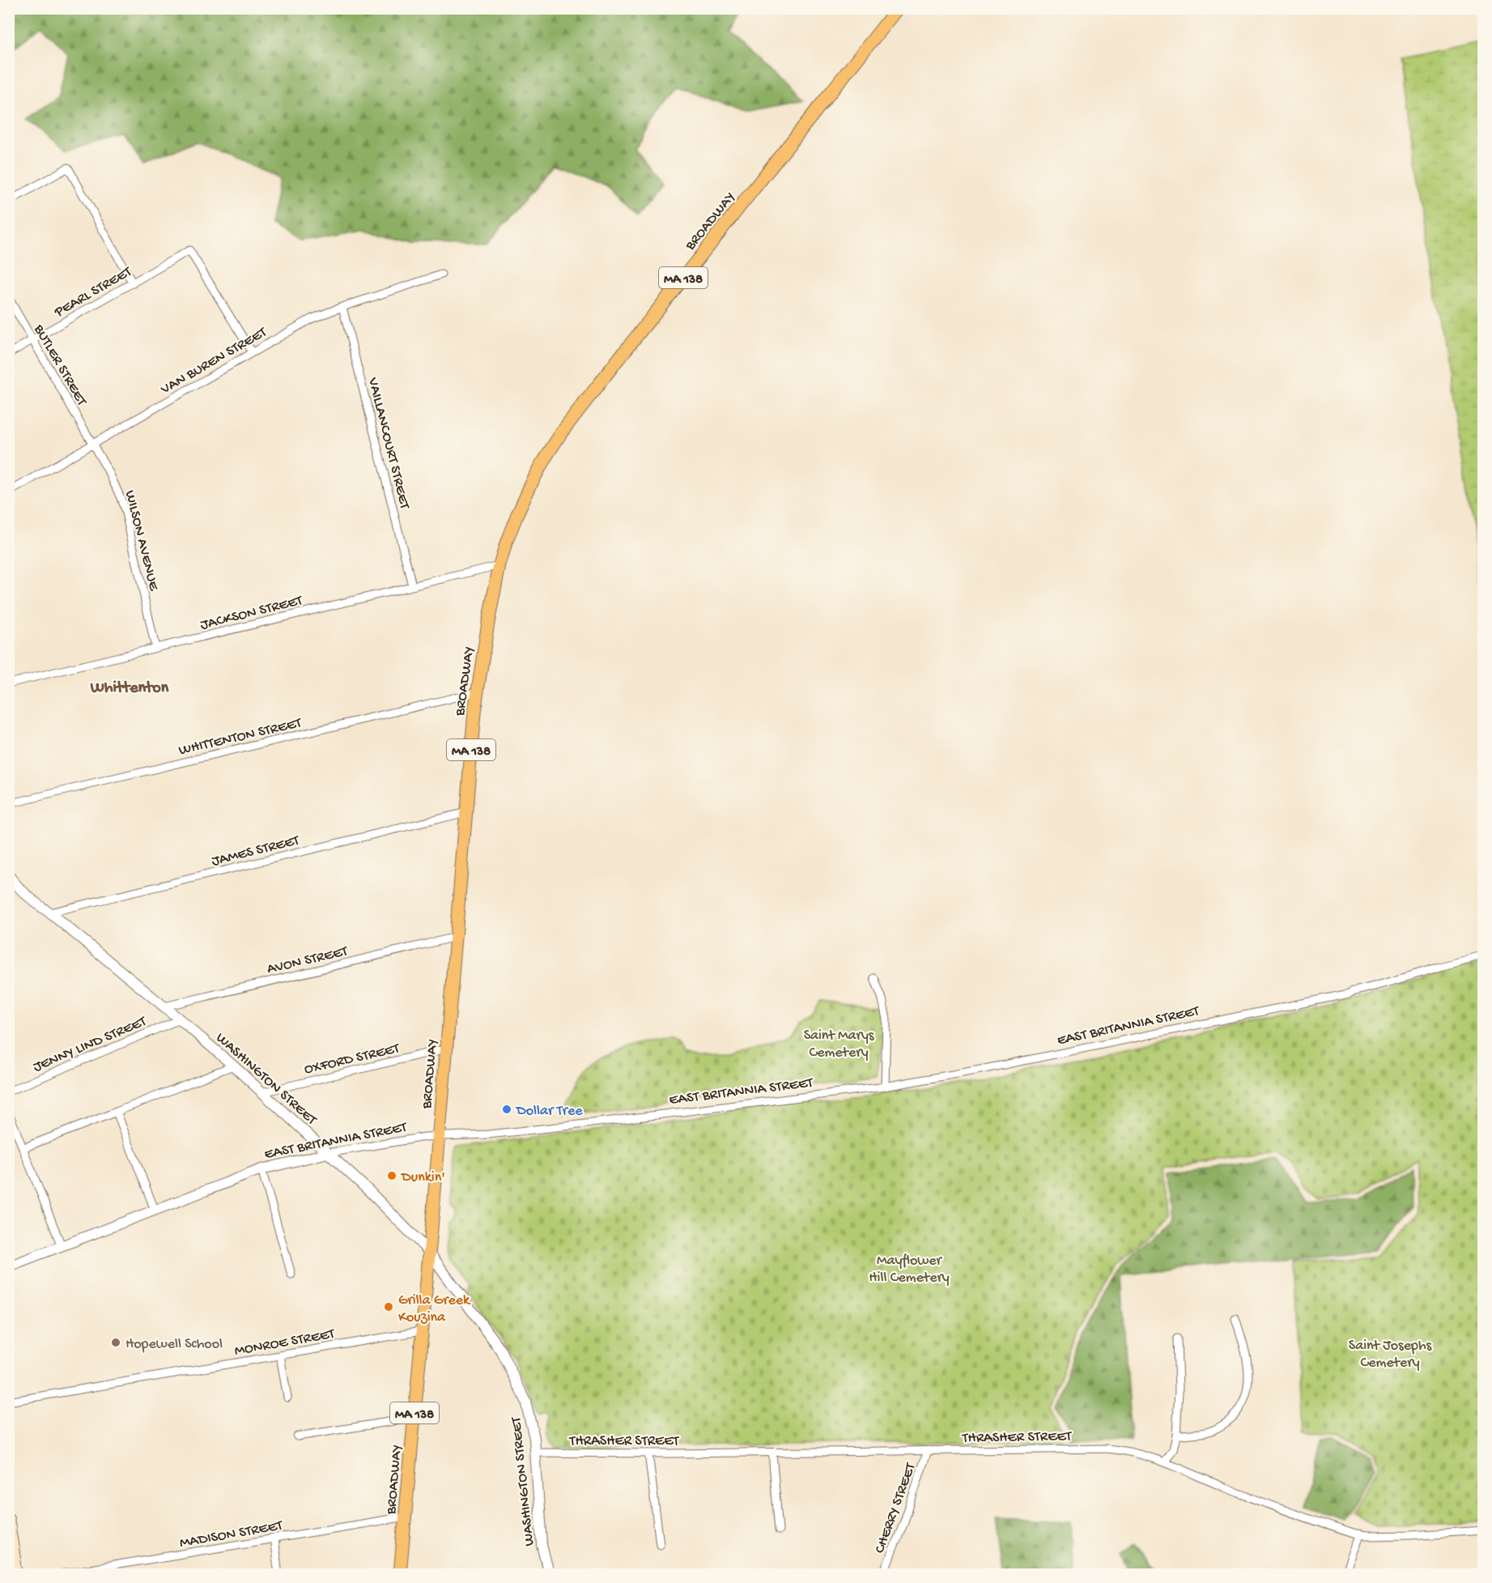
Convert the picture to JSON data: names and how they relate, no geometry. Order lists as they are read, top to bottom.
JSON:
{
  "streets": {
    "main road": ["BROADWAY", "MA 138"],
    "street": [
      "PEARL STREET",
      "VAN BUREN STREET",
      "BUTLER STREET",
      "VAILLANCOURT STREET",
      "WILSON AVENUE",
      "JACKSON STREET",
      "WHITTENTON STREET",
      "JAMES STREET",
      "AVON STREET",
      "EAST BRITANNIA STREET",
      "JENNY LIND STREET",
      "OXFORD STREET",
      "WASHINGTON STREET",
      "MONROE STREET",
      "THRASHER STREET",
      "CHERRY STREET",
      "MADISON STREET"
    ]
  },
  "crossings": [
    ["BROADWAY", "JACKSON STREET"],
    ["BROADWAY", "WHITTENTON STREET"],
    ["BROADWAY", "JAMES STREET"],
    ["BROADWAY", "AVON STREET"],
    ["BROADWAY", "EAST BRITANNIA STREET"],
    ["BROADWAY", "OXFORD STREET"],
    ["BROADWAY", "WASHINGTON STREET"],
    ["BROADWAY", "MONROE STREET"],
    ["BROADWAY", "MADISON STREET"],
    ["PEARL STREET", "VAN BUREN STREET"],
    ["PEARL STREET", "BUTLER STREET"],
    ["VAN BUREN STREET", "BUTLER STREET"],
    ["VAN BUREN STREET", "VAILLANCOURT STREET"],
    ["VAN BUREN STREET", "WILSON AVENUE"],
    ["BUTLER STREET", "WILSON AVENUE"],
    ["VAILLANCOURT STREET", "JACKSON STREET"],
    ["WILSON AVENUE", "JACKSON STREET"],
    ["JAMES STREET", "WASHINGTON STREET"],
    ["AVON STREET", "WASHINGTON STREET"],
    ["EAST BRITANNIA STREET", "WASHINGTON STREET"],
    ["JENNY LIND STREET", "WASHINGTON STREET"],
    ["OXFORD STREET", "WASHINGTON STREET"],
    ["WASHINGTON STREET", "THRASHER STREET"],
    ["THRASHER STREET", "CHERRY STREET"]
  ],
  "districts": ["Whittenton"],
  "parks": ["Saint Marys Cemetery", "Mayflower Hill Cemetery", "Saint Josephs Cemetery"],
  "places": [
    "Dollar Tree",
    "Dunkin'",
    "Grilla Greek Kouzina",
    "Hopewell School"
  ]
}
